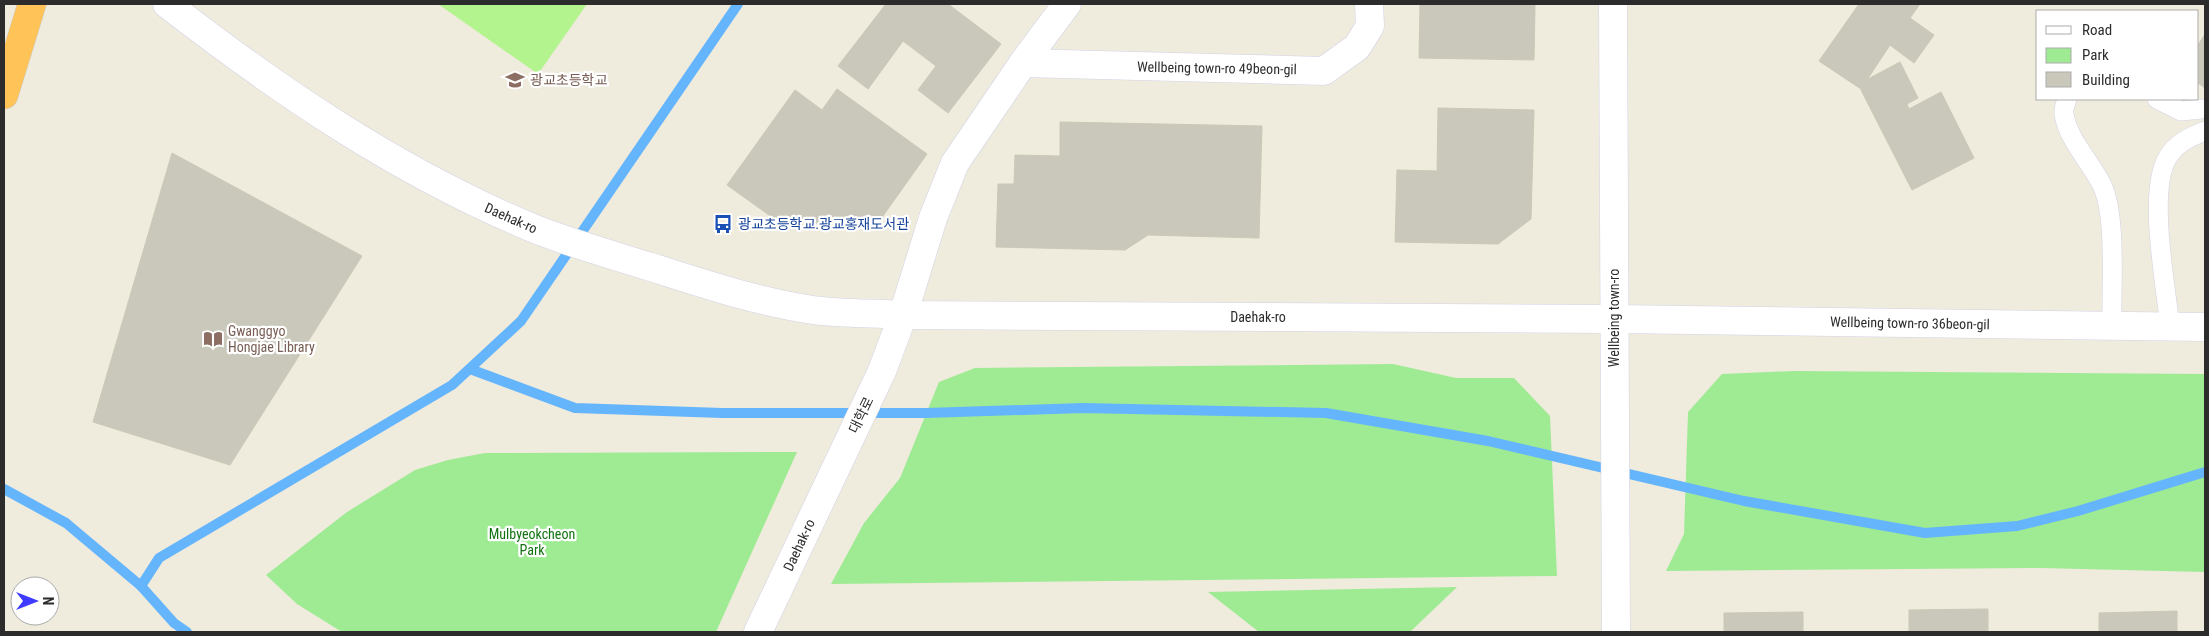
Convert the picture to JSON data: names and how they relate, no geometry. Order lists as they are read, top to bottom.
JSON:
{
  "streets": {
    "street": [
      "Wellbeing town-ro 49beon-gil",
      "Daehak-ro",
      "Wellbeing town-ro",
      "Wellbeing town-ro 36beon-gil",
      "대학로"
    ]
  },
  "crossings": [
    ["Daehak-ro", "Wellbeing town-ro"],
    ["Daehak-ro", "Wellbeing town-ro 36beon-gil"],
    ["Daehak-ro", "대학로"],
    ["Wellbeing town-ro", "Wellbeing town-ro 36beon-gil"]
  ],
  "parks": ["Mulbyeokcheon Park"],
  "places": {
    "school or university": ["광교초등학교"],
    "bus stop": ["광교초등학교.광교홍재도서관"],
    "library": ["Gwanggyo Hongjae Library"]
  },
  "legend": ["Road", "Park", "Building"],
  "north": "right"
}
